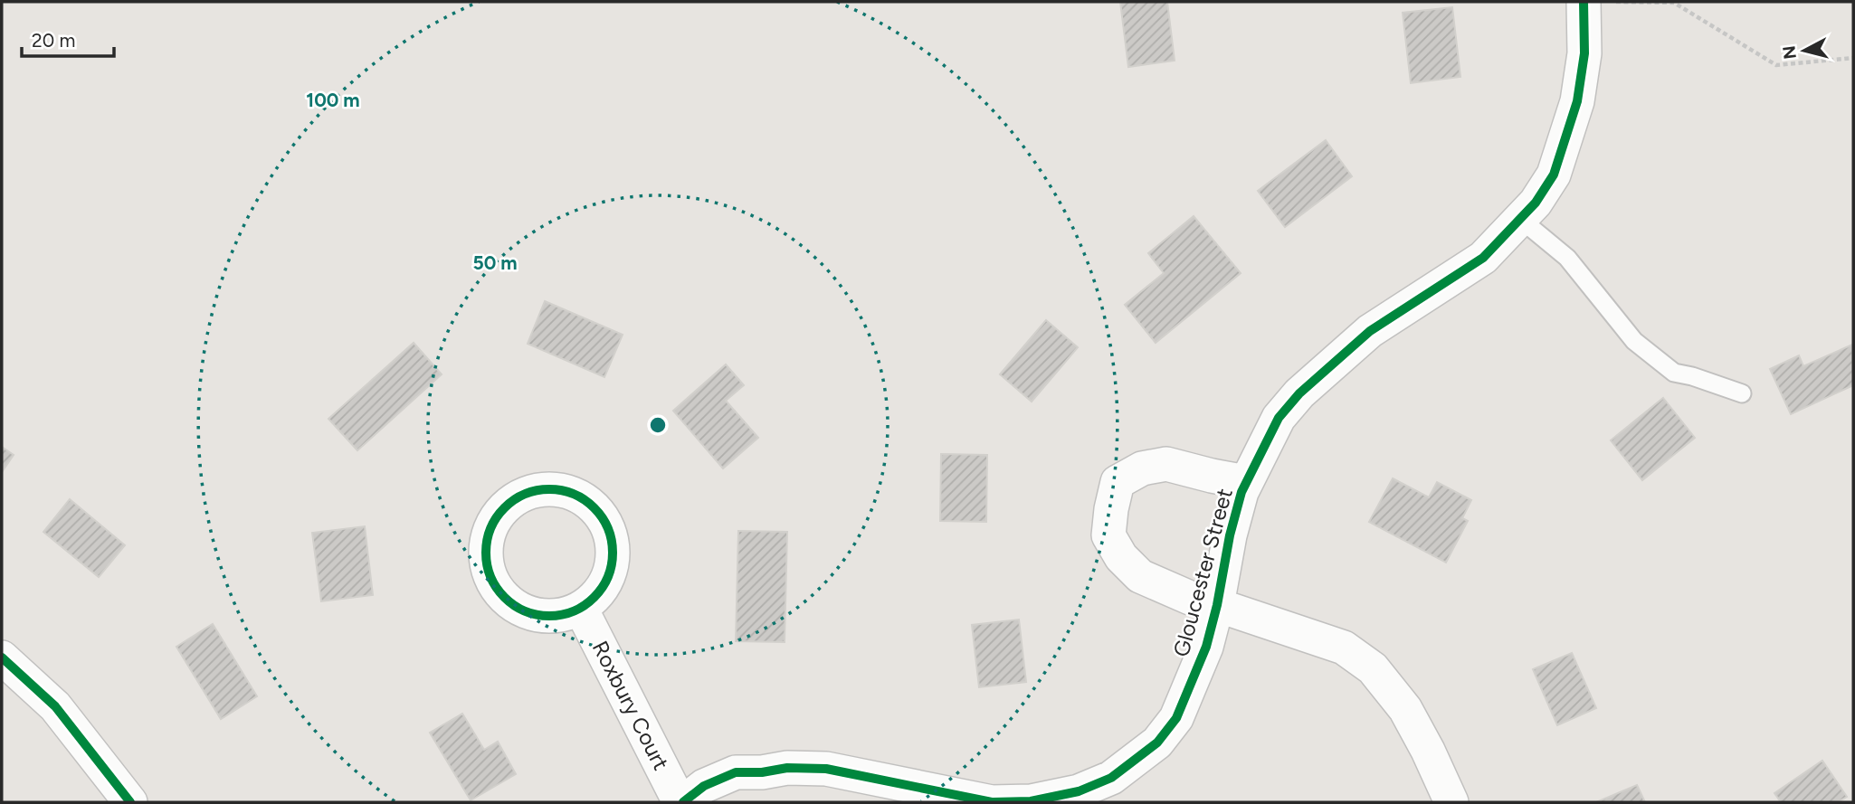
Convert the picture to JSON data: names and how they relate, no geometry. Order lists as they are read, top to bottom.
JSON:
{
  "streets": {
    "street": ["Gloucester Street", "Roxbury Court"]
  },
  "crossings": [
    ["Gloucester Street", "Roxbury Court"]
  ],
  "scale_bar": "20 m",
  "north": "left",
  "rings": ["100 m", "50 m"]
}
